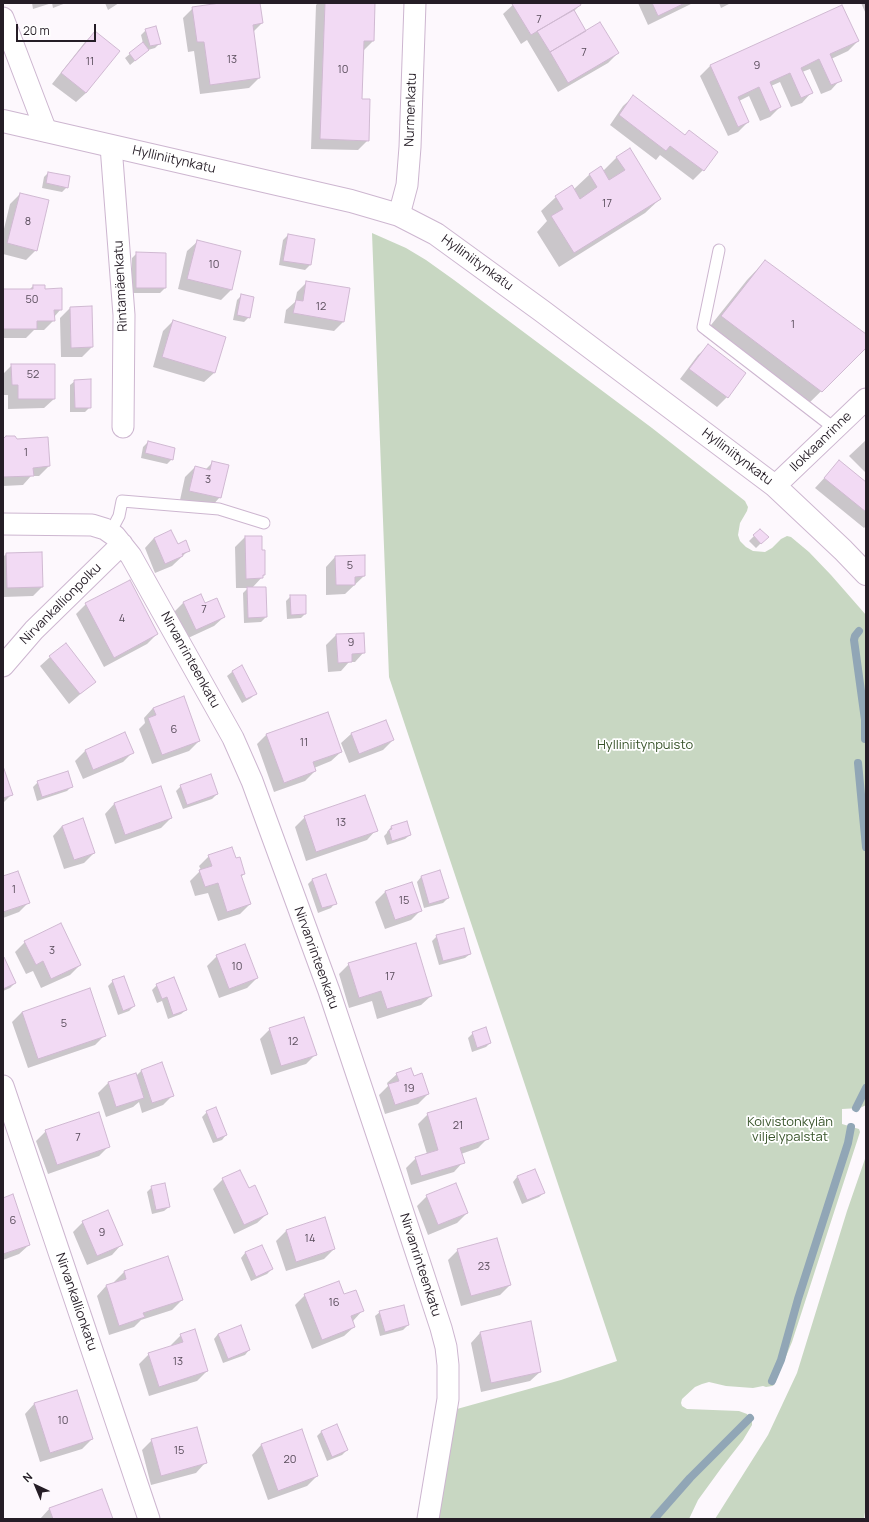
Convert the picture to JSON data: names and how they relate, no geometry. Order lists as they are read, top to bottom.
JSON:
{
  "streets": {
    "street": [
      "Nurmenkatu",
      "Hylliniitynkatu",
      "Rintamäenkatu",
      "Ilokkaanrinne",
      "Nirvankallionpolku",
      "Nirvanrinteenkatu",
      "Nirvankallionkatu"
    ]
  },
  "crossings": [
    ["Nurmenkatu", "Hylliniitynkatu"],
    ["Hylliniitynkatu", "Rintamäenkatu"],
    ["Hylliniitynkatu", "Ilokkaanrinne"],
    ["Nirvankallionpolku", "Nirvanrinteenkatu"]
  ],
  "parks": ["Hylliniitynpuisto", "Koivistonkylän viljelypalstat"],
  "house_numbers": [
    "7",
    "7",
    "13",
    "11",
    "9",
    "10",
    "17",
    "8",
    "10",
    "50",
    "12",
    "1",
    "52",
    "1",
    "3",
    "5",
    "7",
    "4",
    "9",
    "6",
    "11",
    "13",
    "1",
    "15",
    "3",
    "10",
    "17",
    "5",
    "12",
    "19",
    "21",
    "7",
    "6",
    "9",
    "14",
    "23",
    "16",
    "13",
    "10",
    "15",
    "20"
  ],
  "scale_bar": "20 m",
  "north": "top left"
}
